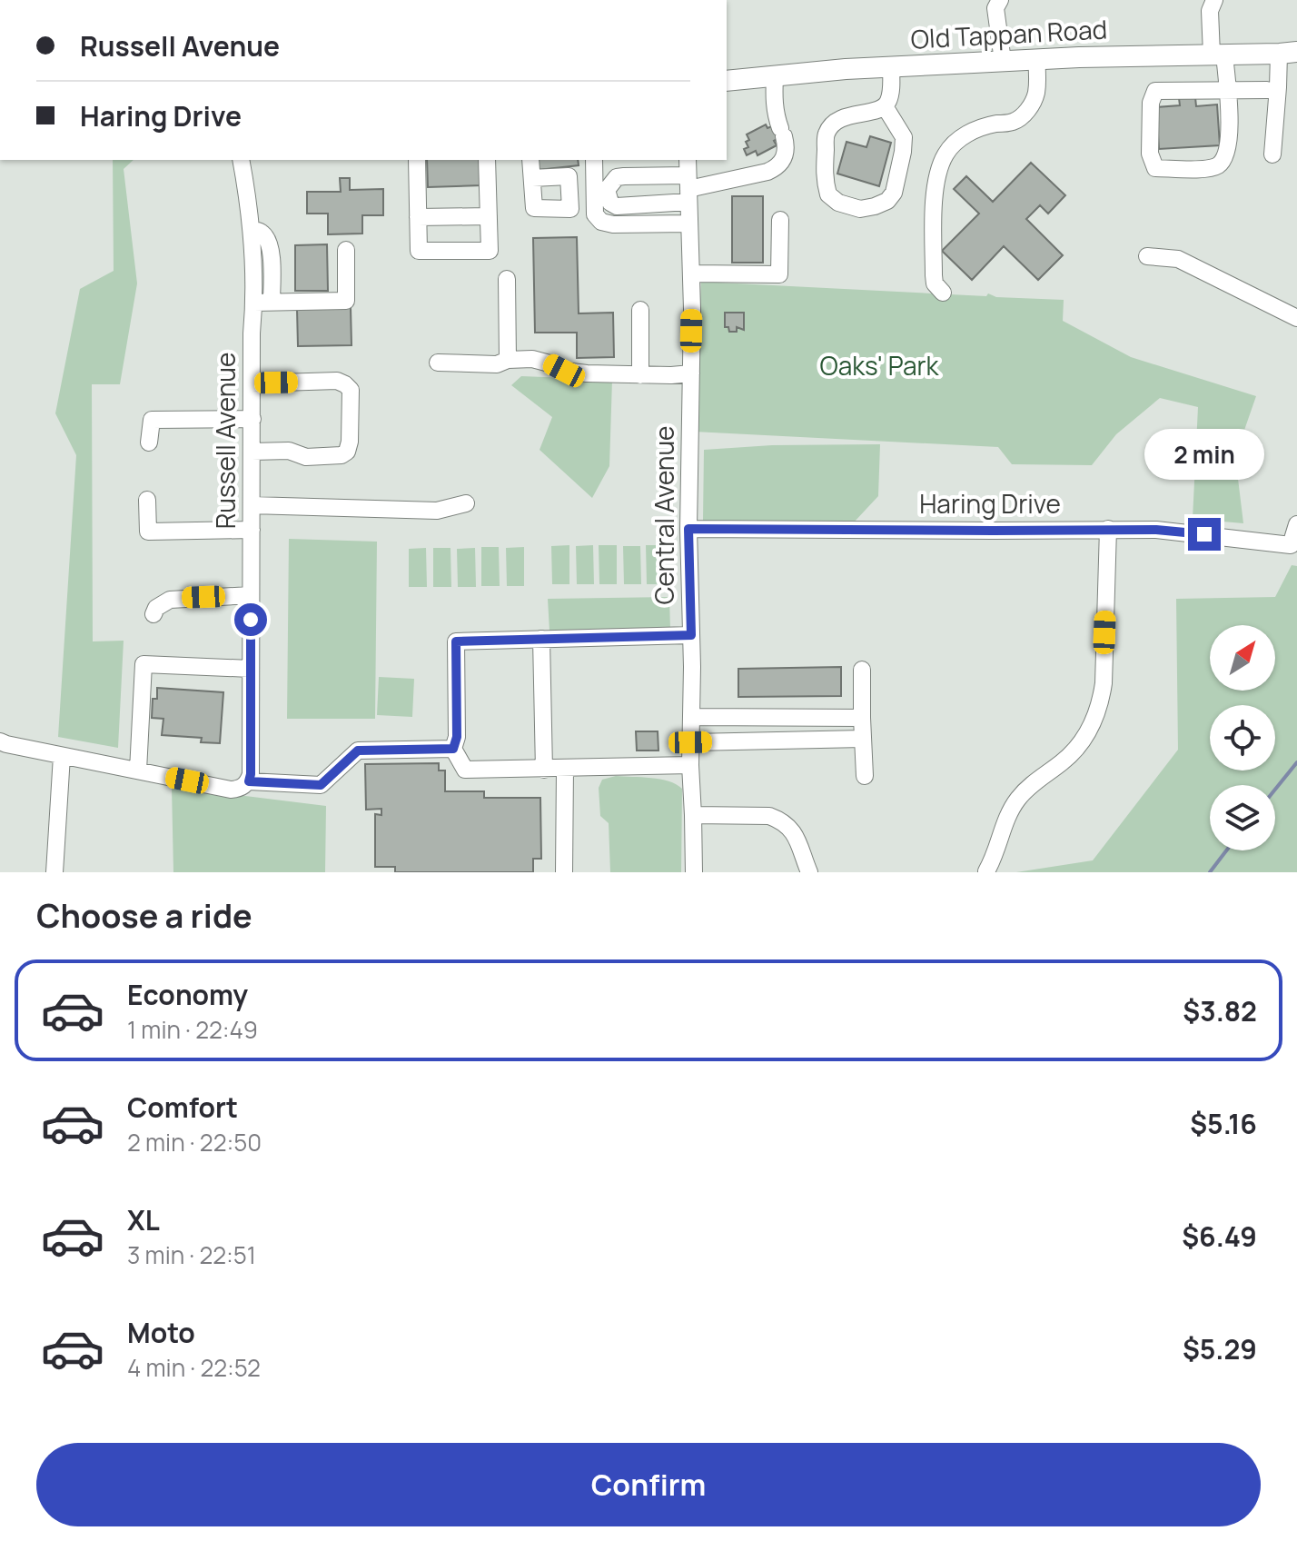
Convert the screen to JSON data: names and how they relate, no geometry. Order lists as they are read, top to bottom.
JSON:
{
  "streets": {
    "main road": ["Old Tappan Road"],
    "street": ["Russell Avenue", "Haring Drive", "Central Avenue"]
  },
  "crossings": [
    ["Haring Drive", "Central Avenue"]
  ],
  "parks": ["Oaks' Park"],
  "north": "top right",
  "page": {
    "banner": ["Russell Avenue", "Haring Drive"],
    "bubble": "2 min",
    "heading": "Choose a ride",
    "list": [
      {
        "name": "Economy",
        "note": "1 min · 22:49",
        "value": "$3.82"
      },
      {
        "name": "Comfort",
        "note": "2 min · 22:50",
        "value": "$5.16"
      },
      {
        "name": "XL",
        "note": "3 min · 22:51",
        "value": "$6.49"
      },
      {
        "name": "Moto",
        "note": "4 min · 22:52",
        "value": "$5.29"
      }
    ],
    "buttons": "Confirm"
  }
}
